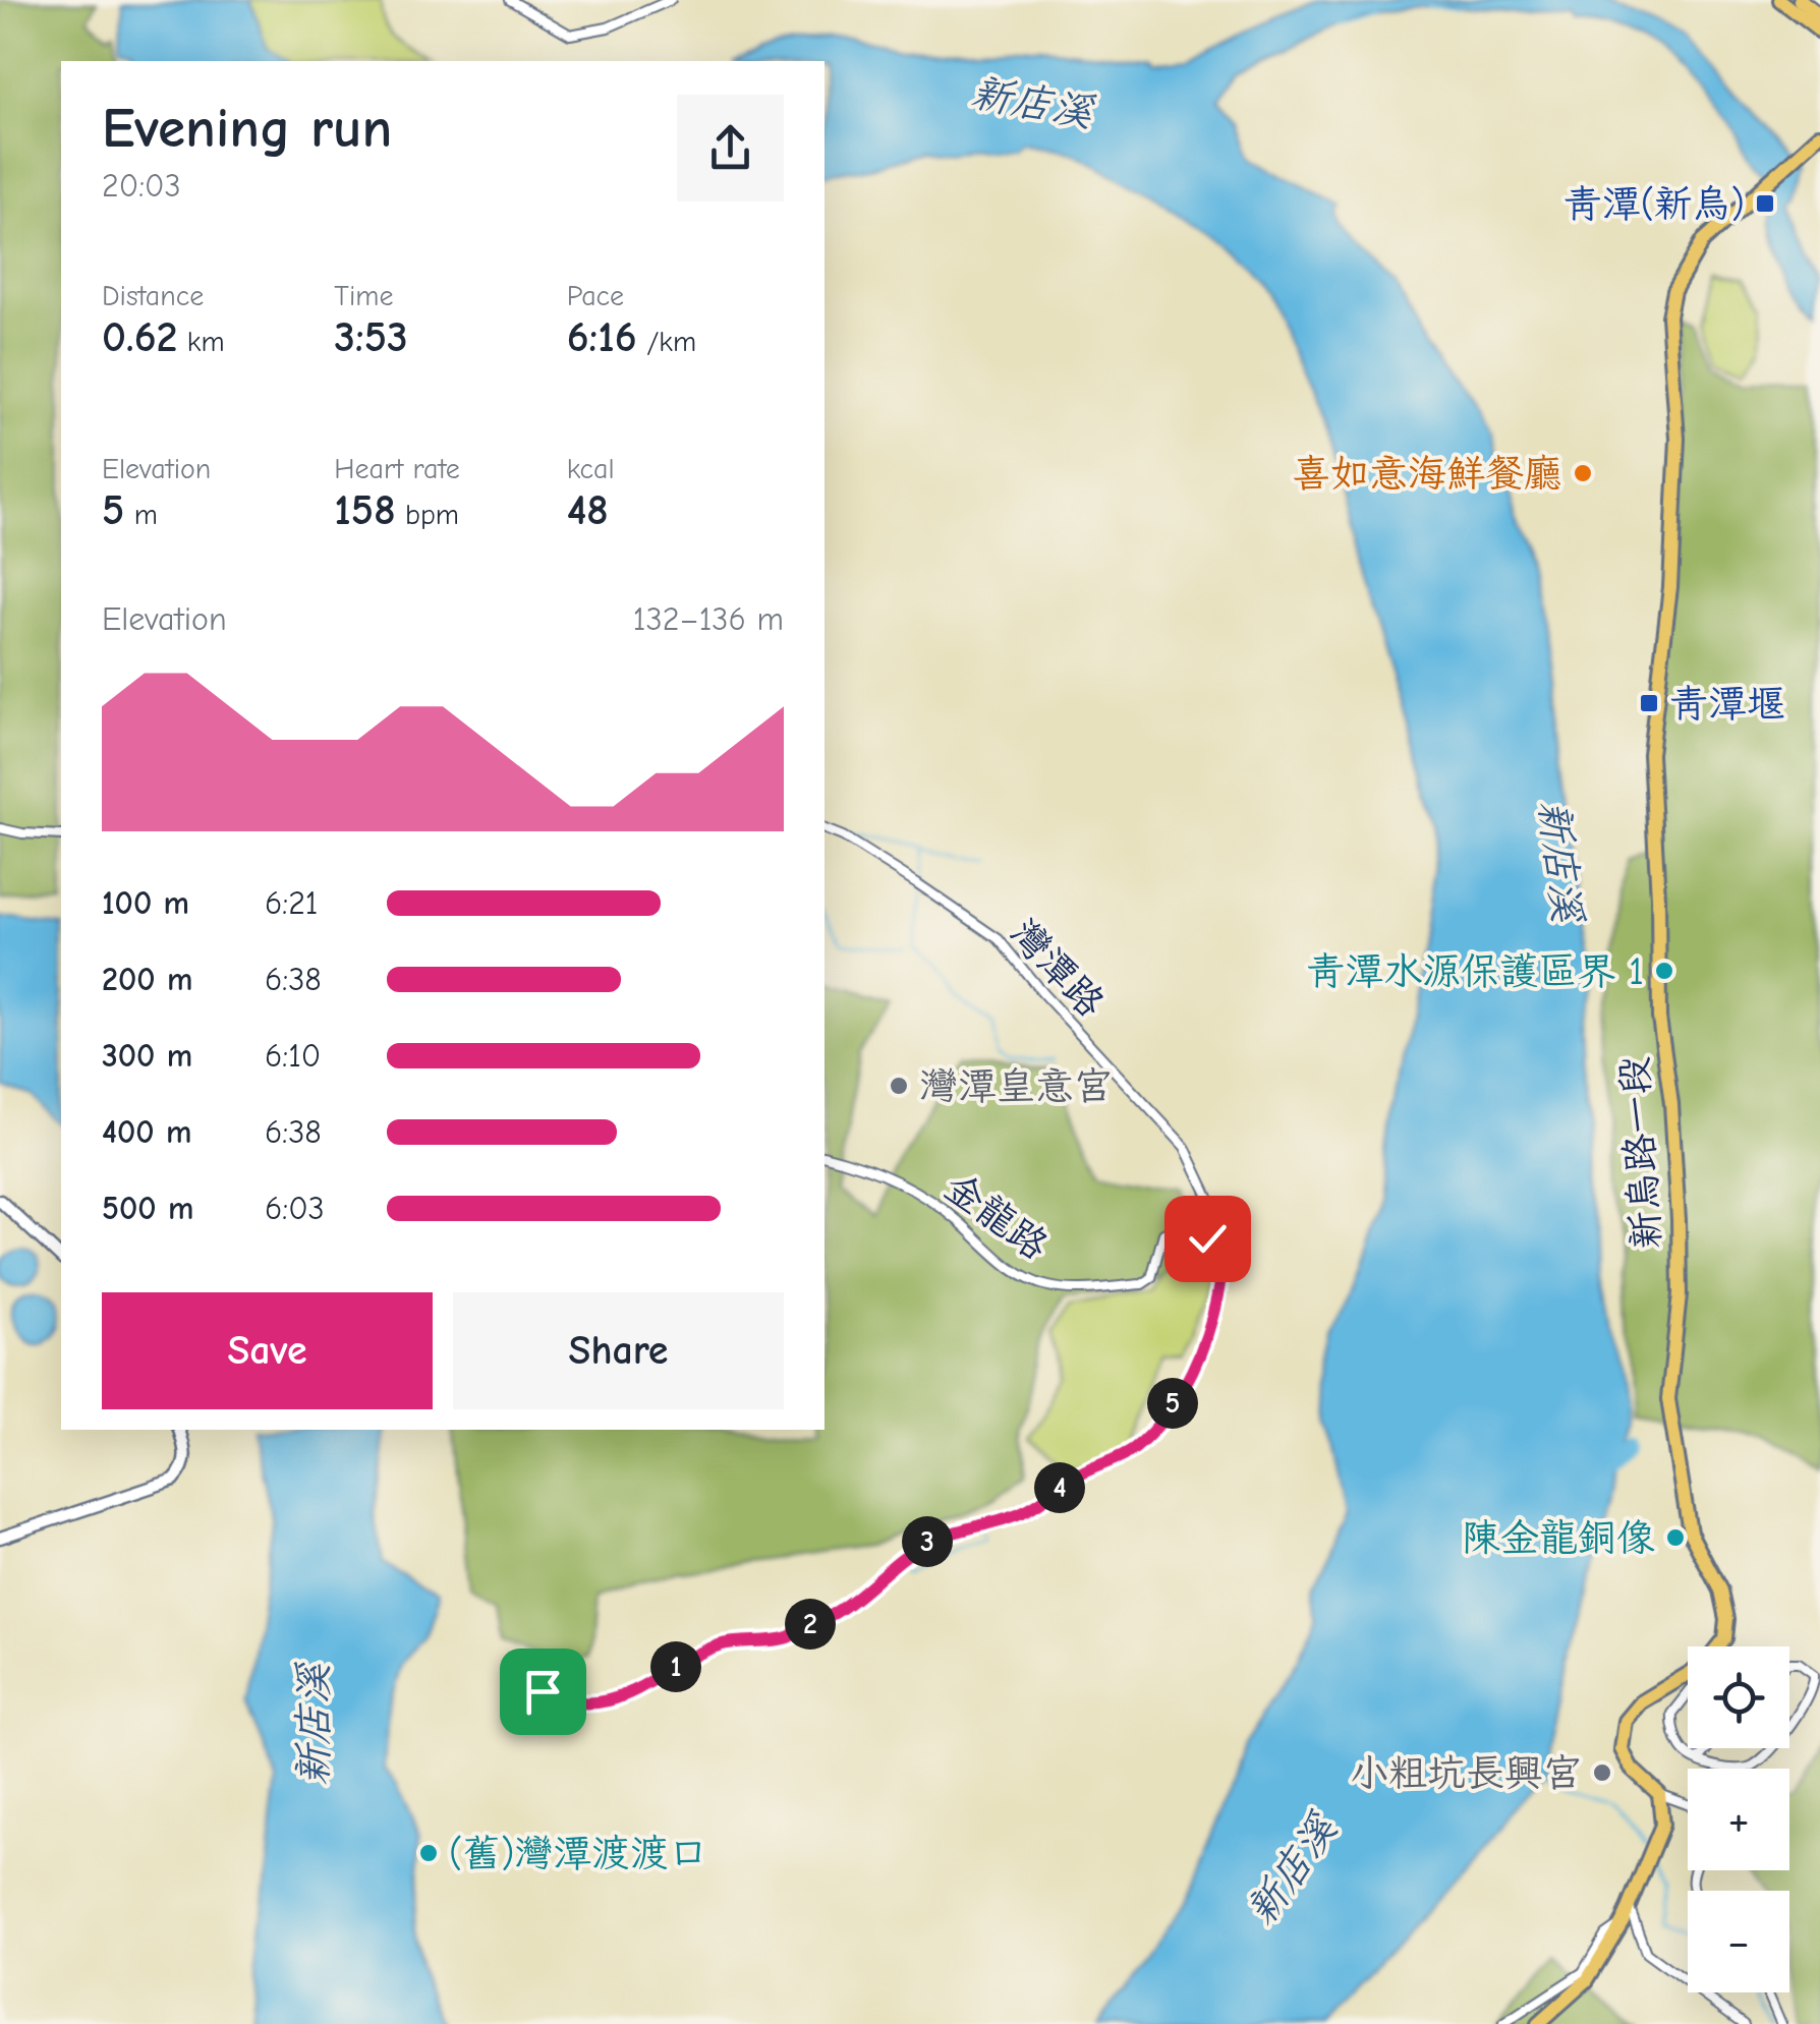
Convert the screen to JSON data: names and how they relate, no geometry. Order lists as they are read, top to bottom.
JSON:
{
  "streets": {
    "main road": ["新烏路一段"],
    "street": ["灣潭路", "金龍路"]
  },
  "crossings": [
    ["灣潭路", "金龍路"]
  ],
  "water": ["新店溪"],
  "places": {
    "transit": ["青潭(新烏)", "青潭堰"],
    "other": [
      "喜如意海鮮餐廳",
      "青潭水源保護區界 1",
      "灣潭皇意宮",
      "陳金龍銅像",
      "小粗坑長興宮",
      "(舊)灣潭渡渡口"
    ]
  },
  "page": {
    "heading": ["Evening run", "20:03"],
    "stats": [
      ["Distance", "0.62 km"],
      ["Time", "3:53"],
      ["Pace", "6:16 /km"],
      ["Elevation", "5 m"],
      ["Heart rate", "158 bpm"],
      ["kcal", "48"]
    ],
    "chart": ["Elevation", "132–136 m"],
    "list": [
      {
        "name": "100 m",
        "note": "6:21"
      },
      {
        "name": "200 m",
        "note": "6:38"
      },
      {
        "name": "300 m",
        "note": "6:10"
      },
      {
        "name": "400 m",
        "note": "6:38"
      },
      {
        "name": "500 m",
        "note": "6:03"
      }
    ],
    "buttons": ["Save", "Share"],
    "pins": [
      "5",
      "4",
      "3",
      "2",
      "1"
    ],
    "map_buttons": ["+", "−"]
  }
}
